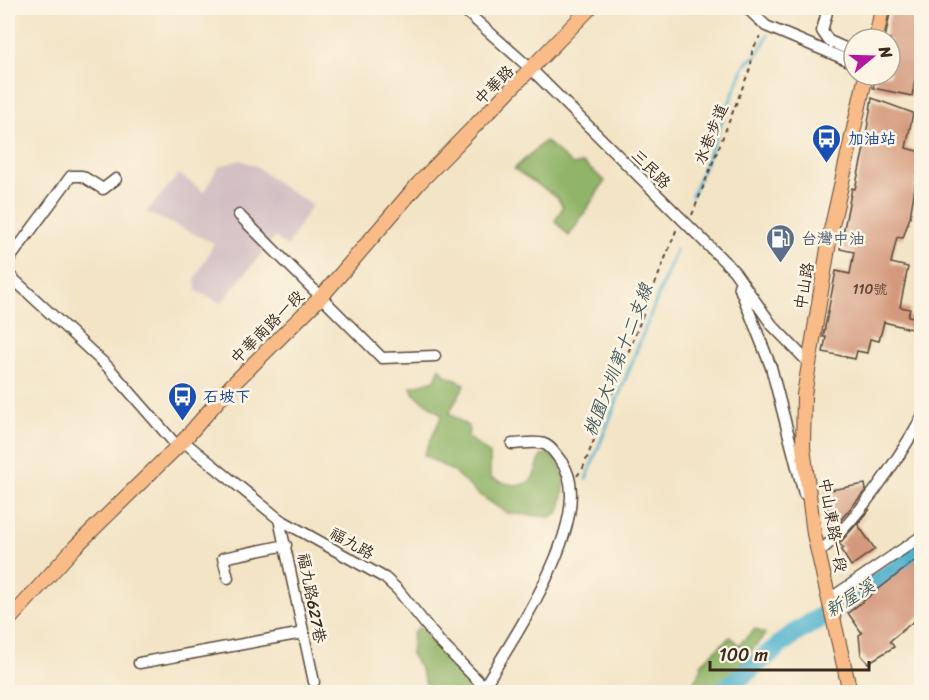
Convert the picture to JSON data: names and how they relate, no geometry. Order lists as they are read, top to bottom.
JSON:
{
  "streets": {
    "main road": [
      "中華路",
      "中山路",
      "中華南路一段",
      "中山東路一段"
    ],
    "street": ["三民路", "福九路", "福九路627巷"],
    "path": ["水巷步道"]
  },
  "crossings": [
    ["中華路", "三民路"],
    ["中華路", "中華南路一段"],
    ["水巷步道", "三民路"],
    ["三民路", "中山路"],
    ["三民路", "中山東路一段"],
    ["中山路", "中山東路一段"],
    ["中華南路一段", "福九路"],
    ["福九路", "福九路627巷"]
  ],
  "water": ["桃園大圳第十二支線", "新屋溪"],
  "places": {
    "bus stop": ["加油站", "石坡下"],
    "fuel station": ["台灣中油"]
  },
  "house_numbers": ["110號"],
  "scale_bar": "100 m",
  "north": "right"
}
